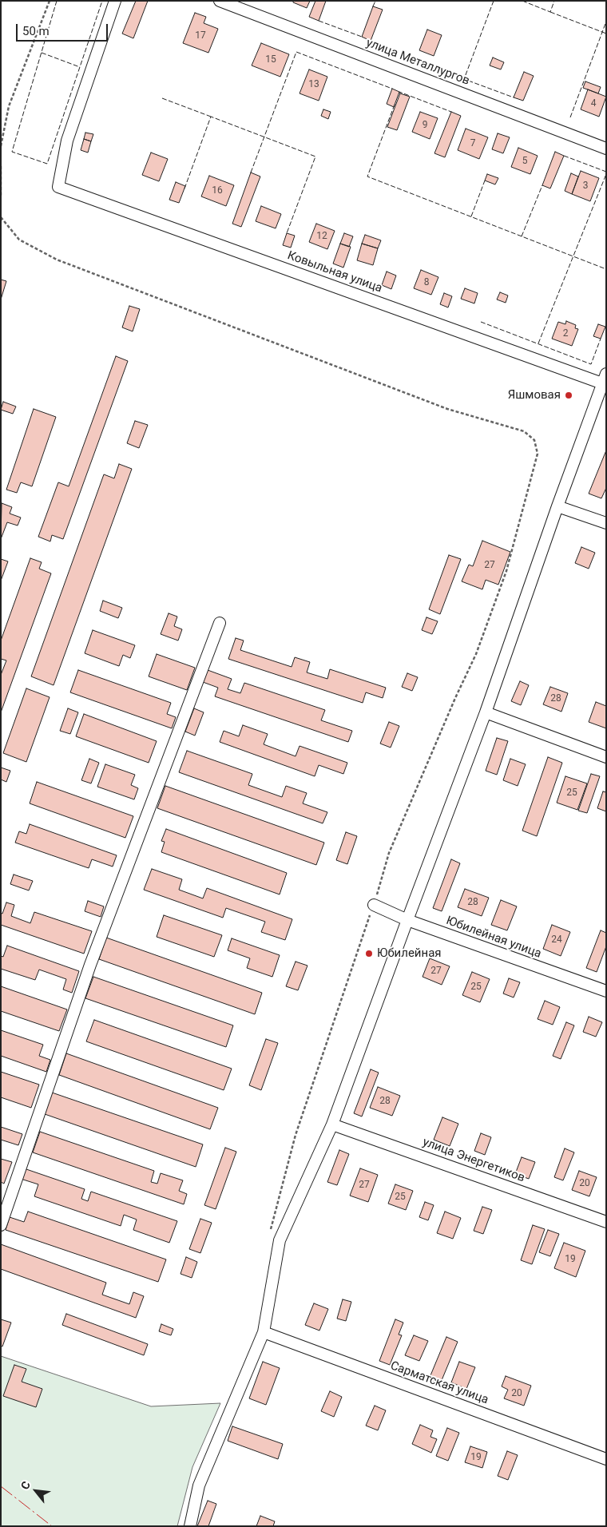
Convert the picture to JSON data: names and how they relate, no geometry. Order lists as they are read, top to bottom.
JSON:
{
  "streets": {
    "street": [
      "улица Металлургов",
      "Ковыльная улица",
      "Юбилейная улица",
      "улица Энергетиков",
      "Сарматская улица"
    ]
  },
  "places": ["Яшмовая", "Юбилейная"],
  "house_numbers": [
    "17",
    "15",
    "13",
    "4",
    "9",
    "7",
    "5",
    "3",
    "16",
    "12",
    "8",
    "2",
    "27",
    "28",
    "25",
    "28",
    "24",
    "27",
    "25",
    "28",
    "20",
    "27",
    "25",
    "19",
    "20",
    "19"
  ],
  "scale_bar": "50 m",
  "north": "top left"
}
